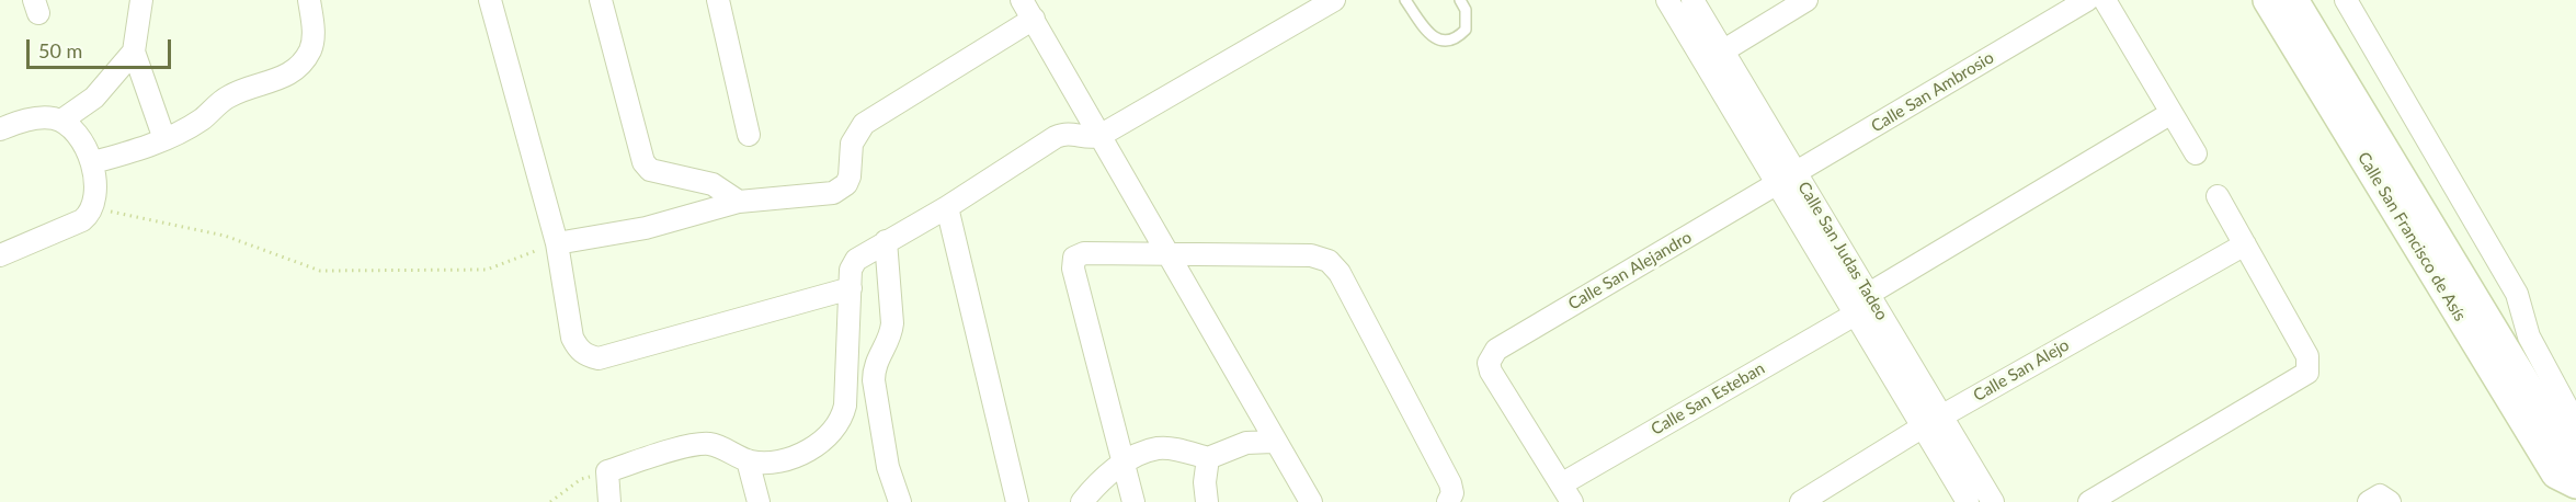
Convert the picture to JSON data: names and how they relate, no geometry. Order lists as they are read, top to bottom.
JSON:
{
  "streets": {
    "main road": ["Calle San Francisco de Asís"],
    "street": [
      "Calle San Ambrosio",
      "Calle San Judas Tadeo",
      "Calle San Alejandro",
      "Calle San Alejo",
      "Calle San Esteban"
    ]
  },
  "crossings": [
    ["Calle San Ambrosio", "Calle San Judas Tadeo"],
    ["Calle San Ambrosio", "Calle San Alejandro"],
    ["Calle San Judas Tadeo", "Calle San Alejandro"],
    ["Calle San Judas Tadeo", "Calle San Alejo"],
    ["Calle San Judas Tadeo", "Calle San Esteban"],
    ["Calle San Alejandro", "Calle San Esteban"]
  ],
  "scale_bar": "50 m"
}
